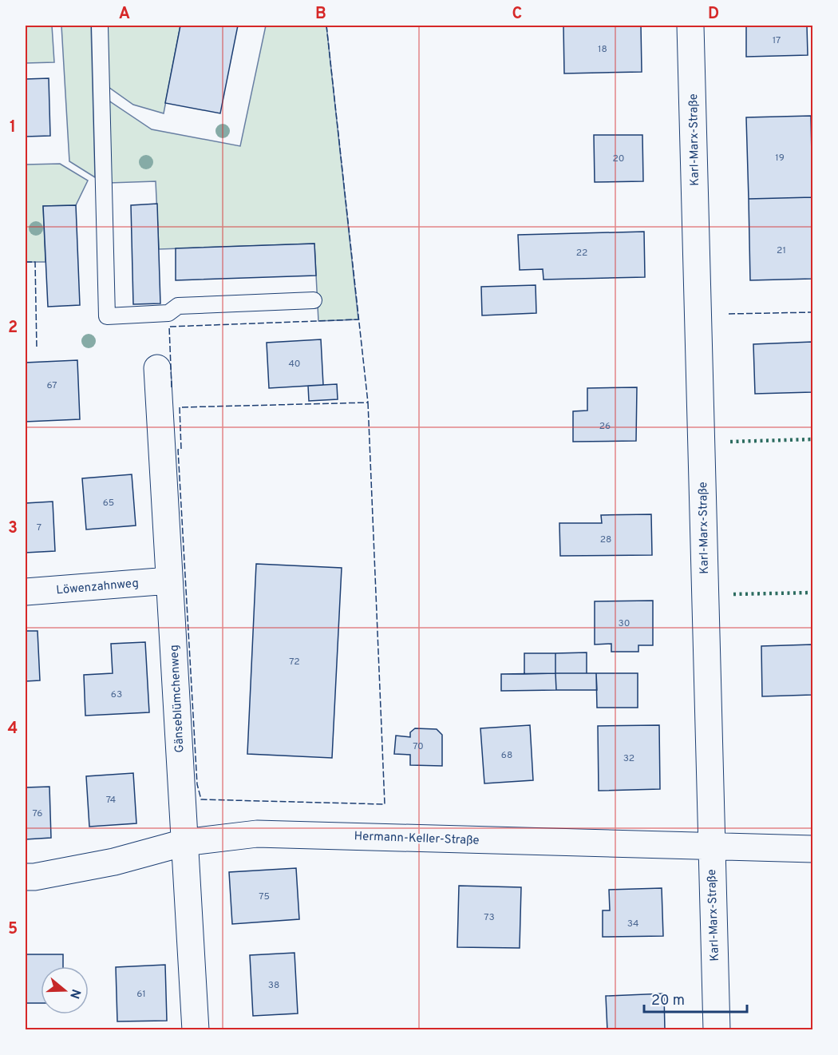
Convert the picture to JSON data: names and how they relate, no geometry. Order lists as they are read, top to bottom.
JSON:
{
  "streets": {
    "street": [
      "Karl-Marx-Straße",
      "Löwenzahnweg",
      "Gänseblümchenweg",
      "Hermann-Keller-Straße"
    ]
  },
  "crossings": [
    ["Karl-Marx-Straße", "Hermann-Keller-Straße"],
    ["Löwenzahnweg", "Gänseblümchenweg"],
    ["Gänseblümchenweg", "Hermann-Keller-Straße"]
  ],
  "house_numbers": [
    "17",
    "18",
    "19",
    "20",
    "21",
    "22",
    "40",
    "67",
    "26",
    "65",
    "7",
    "28",
    "30",
    "72",
    "63",
    "70",
    "68",
    "32",
    "74",
    "76",
    "75",
    "73",
    "34",
    "38",
    "61"
  ],
  "scale_bar": "20 m",
  "north": "right",
  "grid": {
    "columns": [
      "A",
      "B",
      "C",
      "D"
    ],
    "rows": [
      "1",
      "2",
      "3",
      "4",
      "5"
    ]
  }
}
